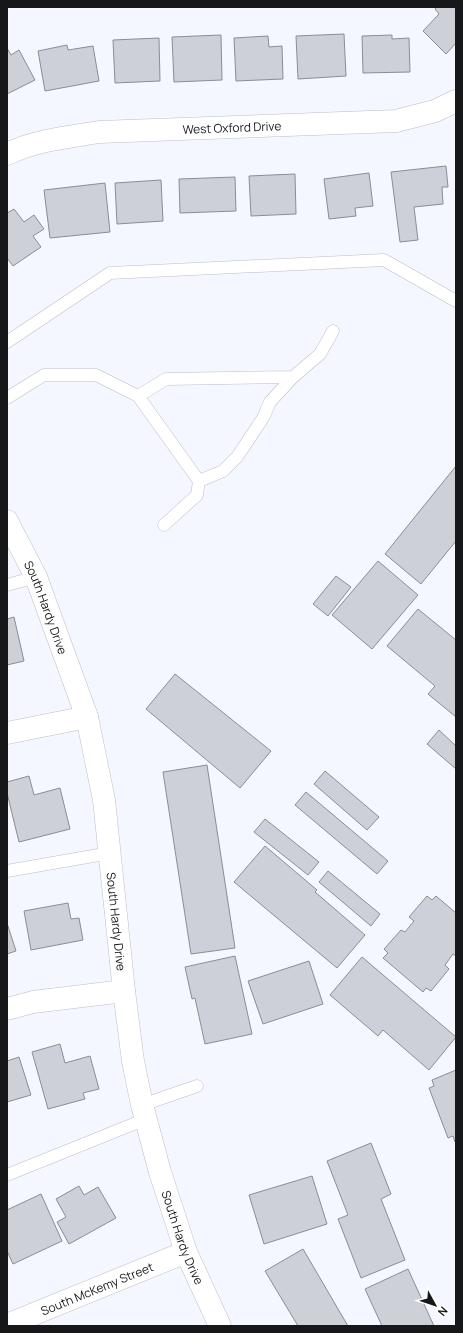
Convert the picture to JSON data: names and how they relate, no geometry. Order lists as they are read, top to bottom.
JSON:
{
  "streets": {
    "street": ["West Oxford Drive", "South Hardy Drive", "South McKemy Street"]
  },
  "crossings": [
    ["South Hardy Drive", "South McKemy Street"]
  ],
  "north": "bottom right"
}
